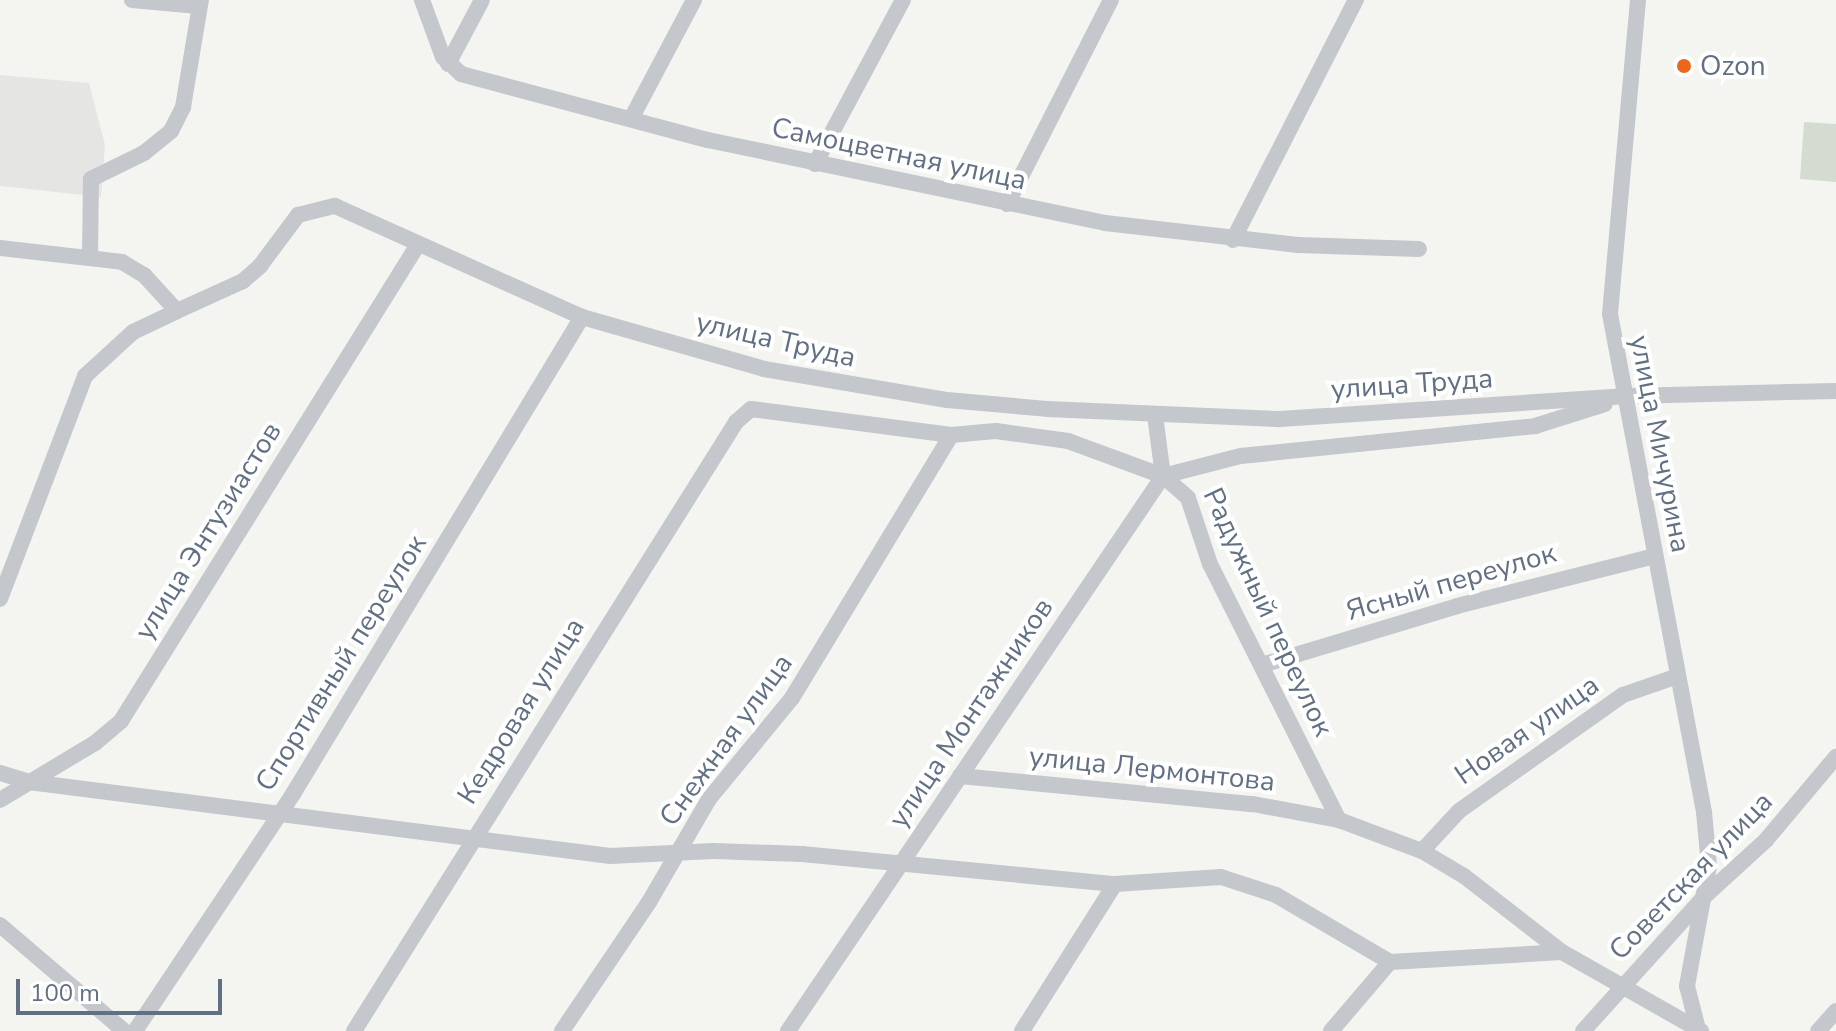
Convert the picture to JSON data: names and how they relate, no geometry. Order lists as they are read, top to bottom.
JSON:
{
  "streets": {
    "street": [
      "Самоцветная улица",
      "улица Труда",
      "улица Мичурина",
      "улица Энтузиастов",
      "Ясный переулок",
      "Радужный переулок",
      "Спортивный переулок",
      "Кедровая улица",
      "улица Монтажников",
      "Новая улица",
      "Снежная улица",
      "улица Лермонтова",
      "Советская улица"
    ]
  },
  "crossings": [
    ["улица Труда", "улица Мичурина"],
    ["улица Труда", "улица Энтузиастов"],
    ["улица Труда", "Радужный переулок"],
    ["улица Труда", "Спортивный переулок"],
    ["улица Труда", "улица Монтажников"],
    ["улица Мичурина", "Ясный переулок"],
    ["улица Мичурина", "Новая улица"],
    ["улица Мичурина", "улица Лермонтова"],
    ["улица Мичурина", "Советская улица"],
    ["Ясный переулок", "Радужный переулок"],
    ["Радужный переулок", "улица Монтажников"],
    ["Радужный переулок", "улица Лермонтова"],
    ["Кедровая улица", "Снежная улица"],
    ["улица Монтажников", "улица Лермонтова"],
    ["Новая улица", "улица Лермонтова"],
    ["улица Лермонтова", "Советская улица"]
  ],
  "places": ["Ozon"],
  "scale_bar": "100 m"
}
